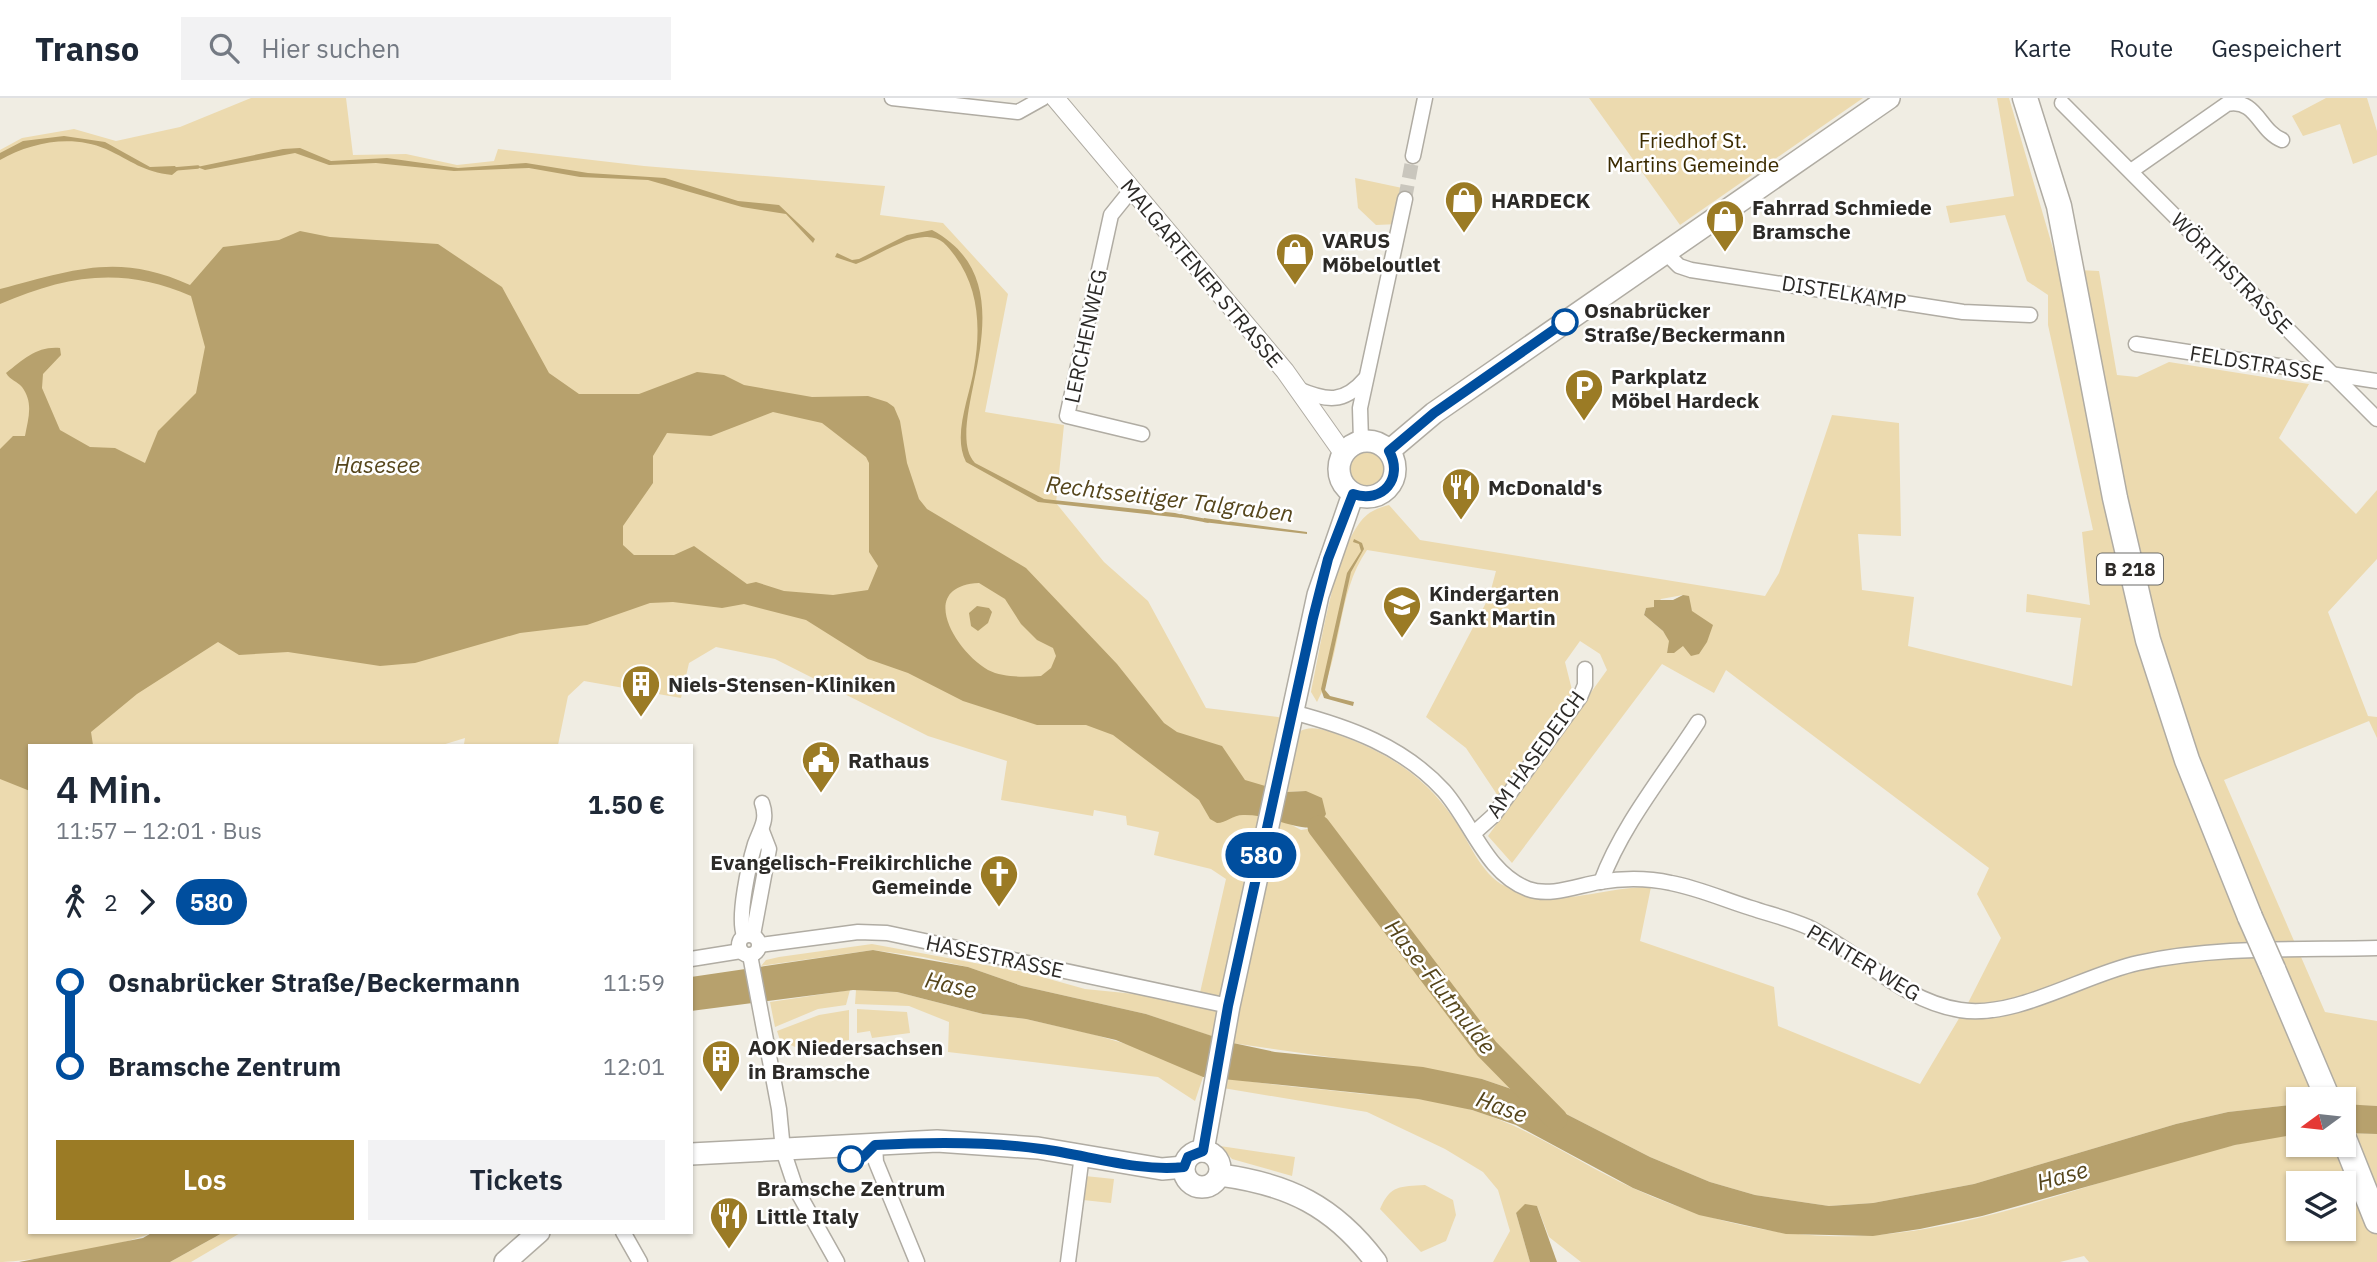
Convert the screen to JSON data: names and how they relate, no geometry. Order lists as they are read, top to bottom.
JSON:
{
  "streets": {
    "highway": ["B 218"],
    "street": [
      "MALGARTENER STRASSE",
      "WÖRTHSTRASSE",
      "DISTELKAMP",
      "LERCHENWEG",
      "FELDSTRASSE",
      "AM HASEDEICH",
      "HASESTRASSE",
      "PENTER WEG"
    ]
  },
  "crossings": [
    ["MALGARTENER STRASSE", "LERCHENWEG"],
    ["WÖRTHSTRASSE", "FELDSTRASSE"],
    ["AM HASEDEICH", "PENTER WEG"]
  ],
  "water": [
    "Hasesee",
    "Rechtsseitiger Talgraben",
    "Hase",
    "Hase-Flutmulde"
  ],
  "parks": ["Friedhof St. Martins Gemeinde"],
  "places": {
    "shop": ["HARDECK", "Fahrrad Schmiede Bramsche", "VARUS Möbeloutlet"],
    "other": ["Osnabrücker Straße/Beckermann", "Bramsche Zentrum"],
    "parking": ["Parkplatz Möbel Hardeck"],
    "restaurant": ["McDonald's", "Little Italy"],
    "school or university": ["Kindergarten Sankt Martin"],
    "building": ["Niels-Stensen-Kliniken", "AOK Niedersachsen in Bramsche"],
    "public building": ["Rathaus"],
    "church": ["Evangelisch-Freikirchliche Gemeinde"]
  },
  "lines": ["bus line 580"],
  "north": "left",
  "page": {
    "header": "Transo",
    "search": "Hier suchen",
    "nav": ["Karte", "Route", "Gespeichert"],
    "on_map": "580",
    "heading": ["4 Min.", "11:57 – 12:01 · Bus", "1.50 €"],
    "legs": ["2", "580"],
    "list": [
      {
        "name": "Osnabrücker Straße/Beckermann",
        "value": "11:59"
      },
      {
        "name": "Bramsche Zentrum",
        "value": "12:01"
      }
    ],
    "buttons": ["Los", "Tickets"]
  }
}
